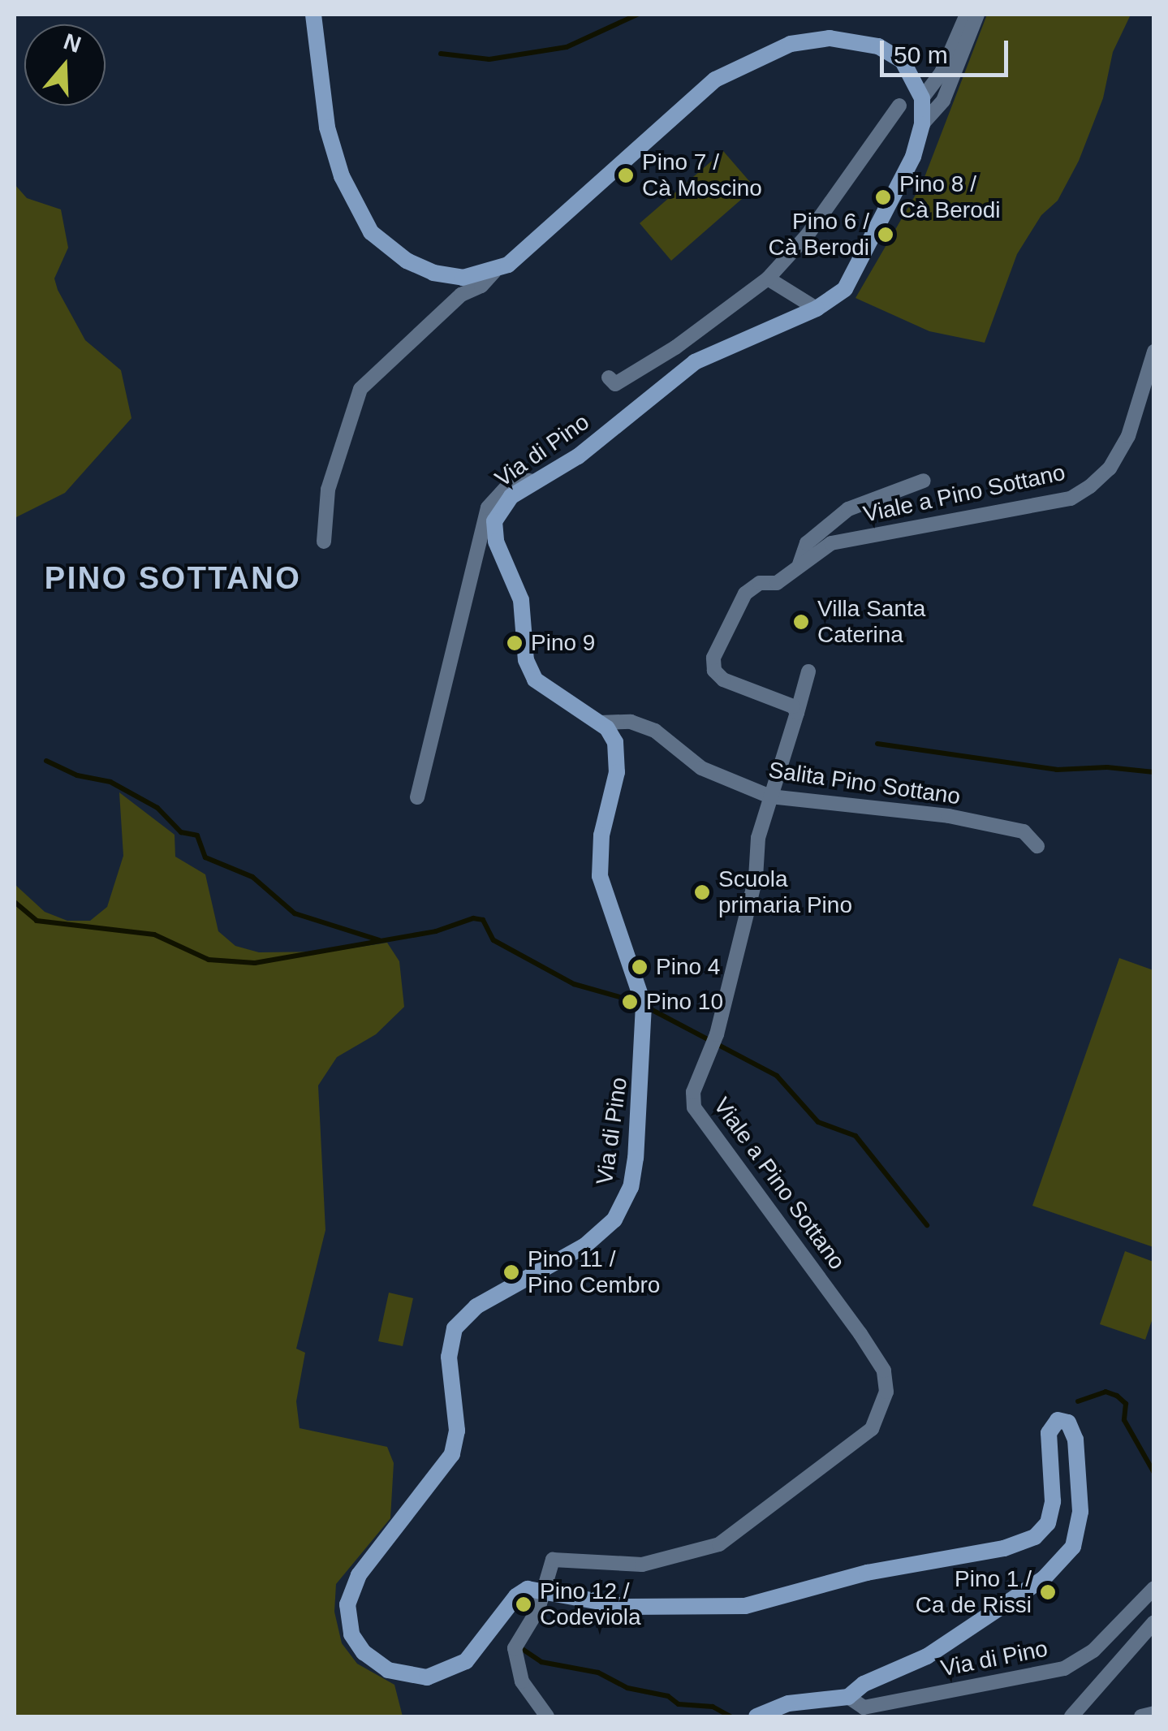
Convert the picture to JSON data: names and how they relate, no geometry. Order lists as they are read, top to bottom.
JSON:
{
  "streets": {
    "street": ["Via di Pino", "Viale a Pino Sottano", "Salita Pino Sottano"]
  },
  "crossings": [
    ["Via di Pino", "Viale a Pino Sottano"],
    ["Via di Pino", "Salita Pino Sottano"],
    ["Viale a Pino Sottano", "Salita Pino Sottano"]
  ],
  "districts": ["PINO SOTTANO"],
  "places": [
    "Pino 7 / Cà Moscino",
    "Pino 8 / Cà Berodi",
    "Pino 6 / Cà Berodi",
    "Villa Santa Caterina",
    "Pino 9",
    "Scuola primaria Pino",
    "Pino 4",
    "Pino 10",
    "Pino 11 / Pino Cembro",
    "Pino 1 / Ca de Rissi",
    "Pino 12 / Codeviola"
  ],
  "scale_bar": "50 m",
  "north": "top"
}
